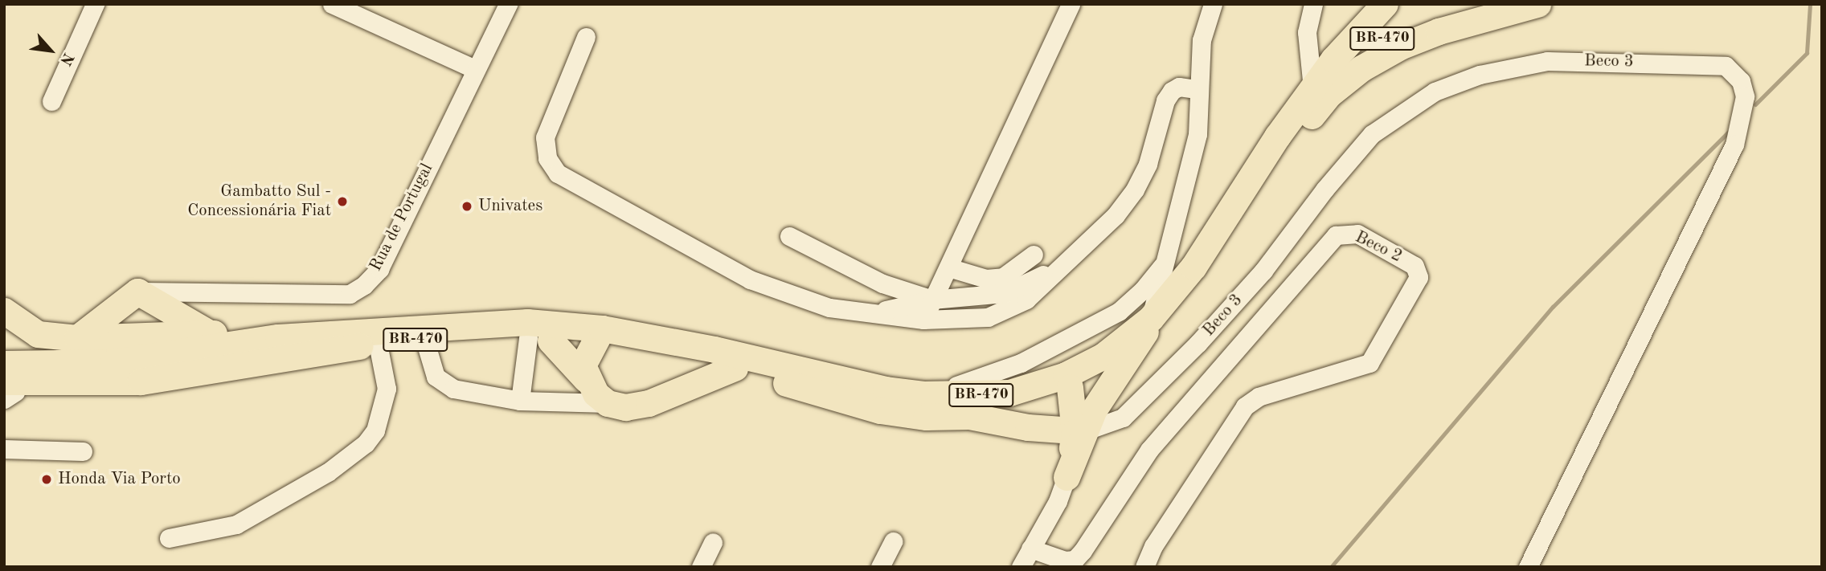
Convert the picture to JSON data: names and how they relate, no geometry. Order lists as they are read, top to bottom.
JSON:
{
  "streets": {
    "highway": ["BR-470"],
    "street": ["Beco 3", "Rua de Portugal", "Beco 2"]
  },
  "places": ["Gambatto Sul - Concessionária Fiat", "Univates", "Honda Via Porto"],
  "north": "bottom right"
}
